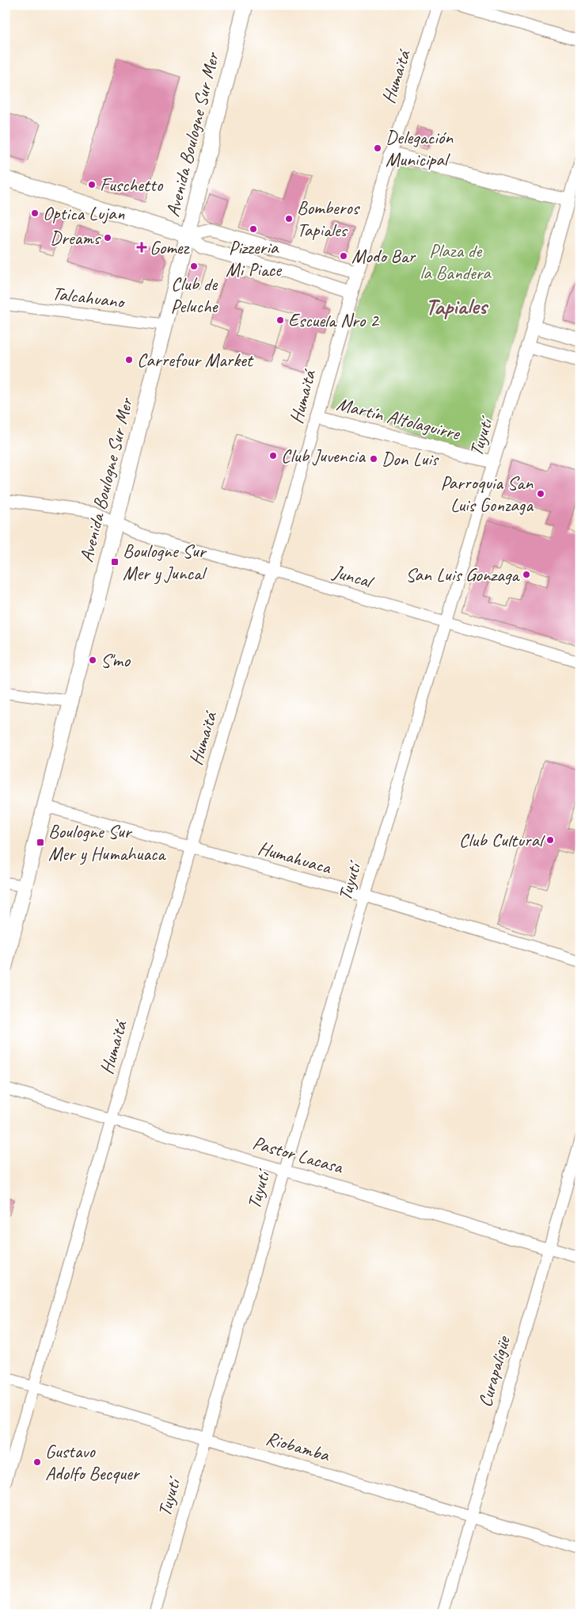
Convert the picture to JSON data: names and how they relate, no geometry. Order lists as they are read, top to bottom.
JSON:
{
  "streets": {
    "main road": ["Avenida Boulogne Sur Mer"],
    "street": [
      "Humaitá",
      "Talcahuano",
      "Martín Altolaguirre",
      "Tuyutí",
      "Juncal",
      "Humahuaca",
      "Pastor Lacasa",
      "Curapaligüe",
      "Riobamba"
    ]
  },
  "crossings": [
    ["Humaitá", "Martín Altolaguirre"],
    ["Humaitá", "Juncal"],
    ["Humaitá", "Humahuaca"],
    ["Humaitá", "Pastor Lacasa"],
    ["Humaitá", "Riobamba"],
    ["Avenida Boulogne Sur Mer", "Talcahuano"],
    ["Avenida Boulogne Sur Mer", "Juncal"],
    ["Avenida Boulogne Sur Mer", "Humahuaca"],
    ["Martín Altolaguirre", "Tuyutí"],
    ["Tuyutí", "Juncal"],
    ["Tuyutí", "Humahuaca"],
    ["Tuyutí", "Pastor Lacasa"],
    ["Tuyutí", "Riobamba"],
    ["Pastor Lacasa", "Curapaligüe"],
    ["Curapaligüe", "Riobamba"]
  ],
  "districts": ["Tapiales"],
  "parks": ["Plaza de la Bandera"],
  "places": {
    "other": [
      "Delegación Municipal",
      "Fuschetto",
      "Optica Lujan",
      "Bomberos Tapiales",
      "Pizzeria Mi Piace",
      "Dreams",
      "Modo Bar",
      "Club de Peluche",
      "Escuela Nro 2",
      "Carrefour Market",
      "Club Juvencia",
      "Don Luis",
      "Parroquia San Luis Gonzaga",
      "San Luis Gonzaga",
      "S'mo",
      "Club Cultural",
      "Gustavo Adolfo Becquer"
    ],
    "health": ["Gomez"],
    "transit": ["Boulogne Sur Mer y Juncal", "Boulogne Sur Mer y Humahuaca"]
  }
}
